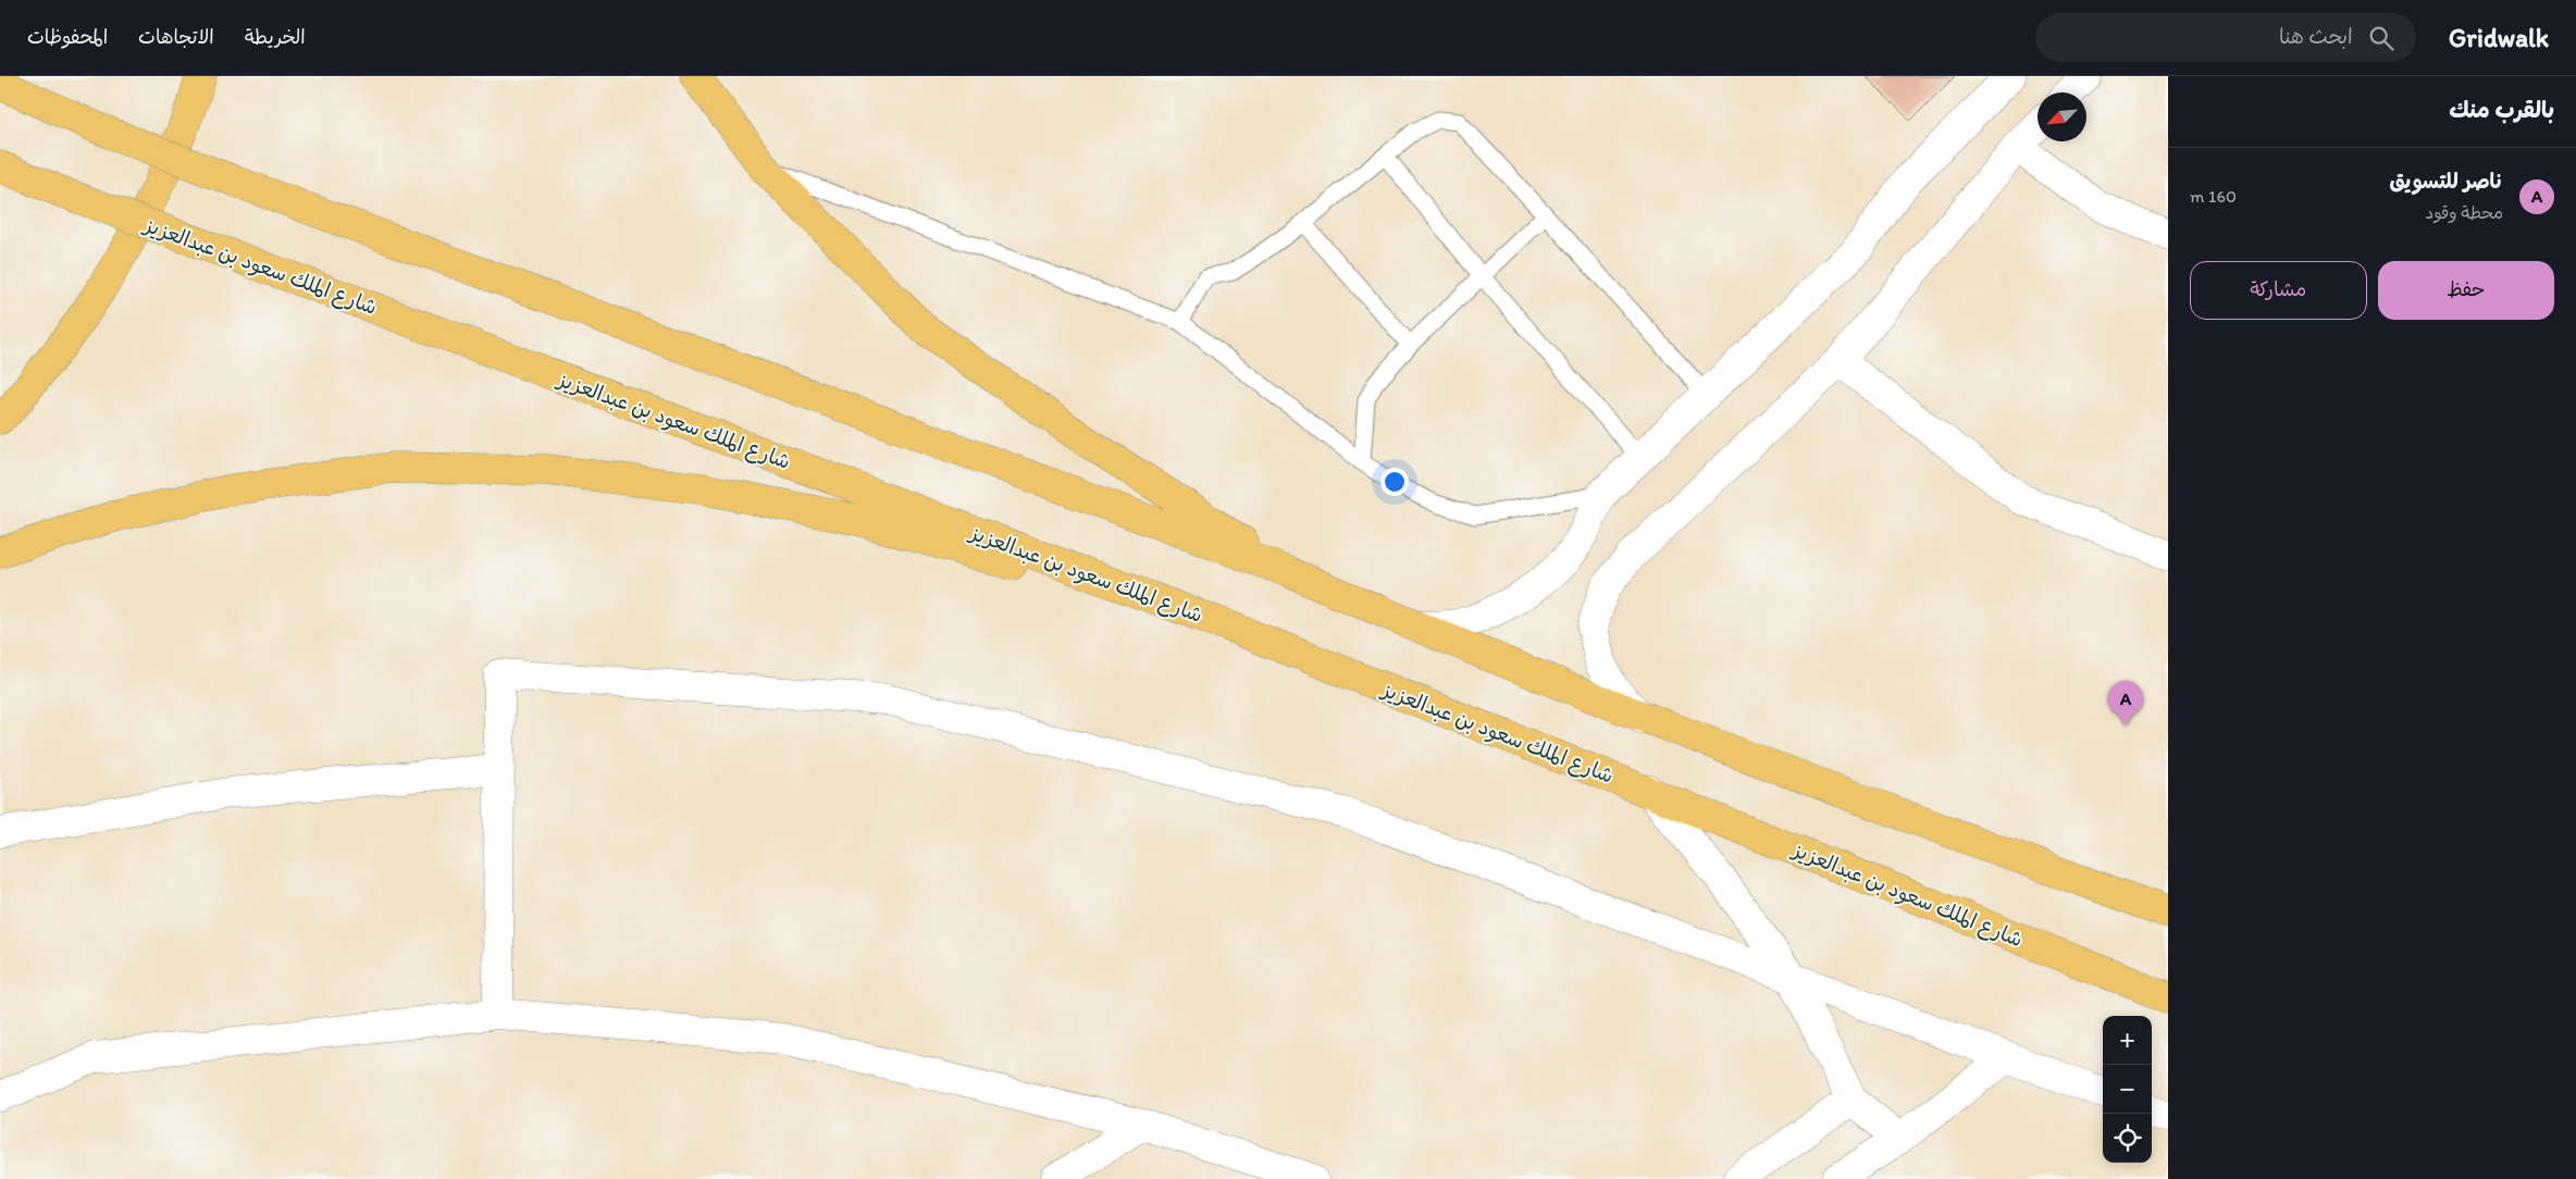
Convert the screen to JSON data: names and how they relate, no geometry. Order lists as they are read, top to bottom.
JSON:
{
  "streets": {
    "main road": ["شارع الملك سعود بن عبدالعزيز"]
  },
  "north": "bottom left",
  "page": {
    "header": "Gridwalk",
    "search": "ابحث هنا",
    "nav": ["الخريطة", "الاتجاهات", "المحفوظات"],
    "heading": "بالقرب منك",
    "list": [
      {
        "mark": "A",
        "name": "ناصر للتسويق",
        "note": "محطة وقود",
        "value": "160 m"
      }
    ],
    "buttons": ["حفظ", "مشاركة"],
    "pins": "A",
    "map_buttons": ["+", "−"]
  }
}
